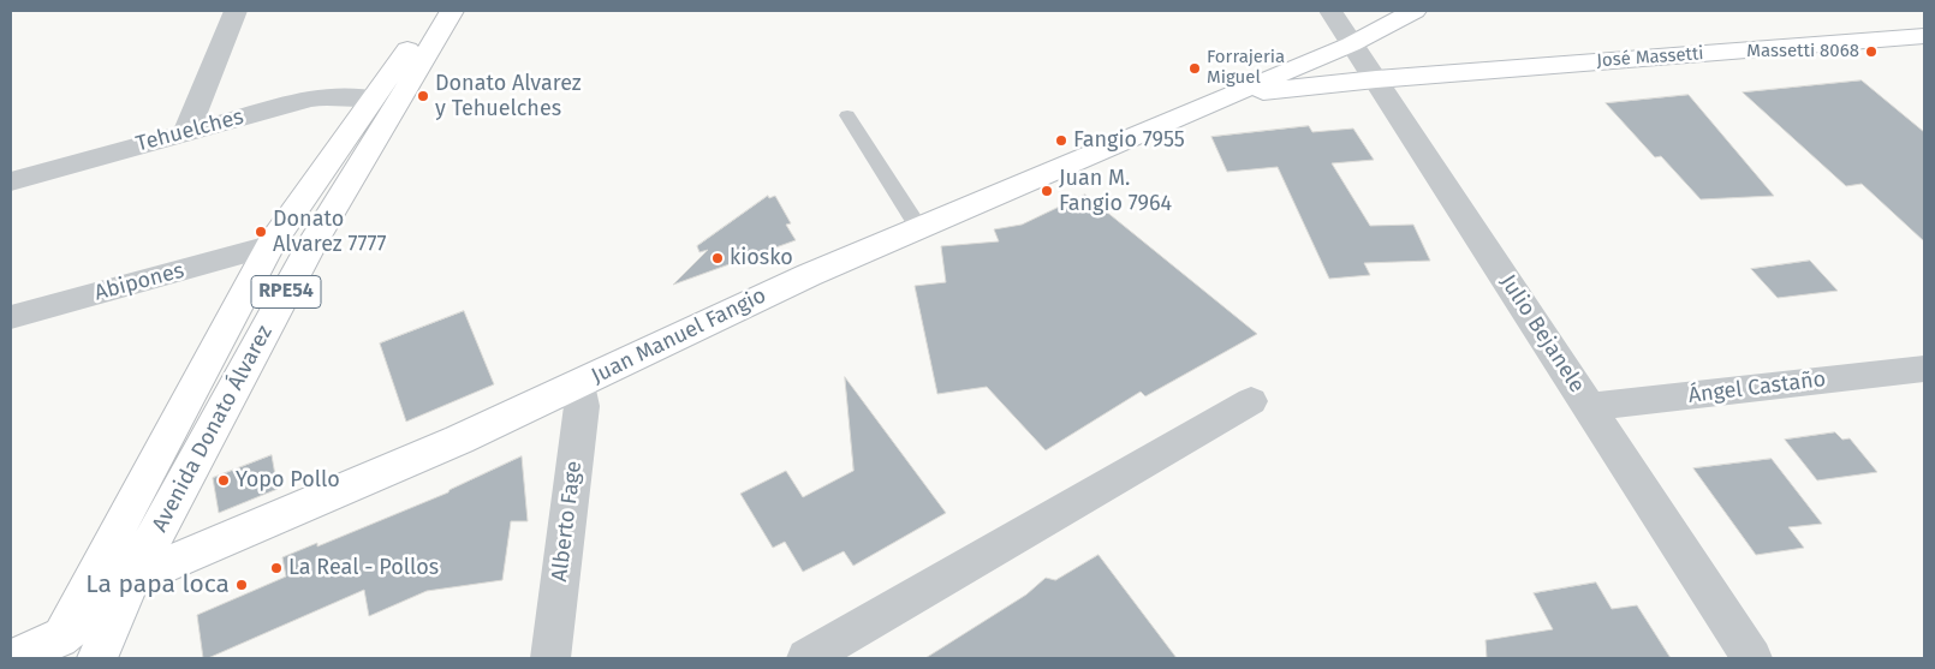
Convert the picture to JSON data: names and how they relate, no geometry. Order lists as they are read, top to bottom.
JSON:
{
  "streets": {
    "main road": [
      "José Massetti",
      "RPE54",
      "Juan Manuel Fangio",
      "Avenida Donato Álvarez"
    ],
    "street": [
      "Tehuelches",
      "Abipones",
      "Julio Bejanele",
      "Ángel Castaño",
      "Alberto Fage"
    ]
  },
  "crossings": [
    ["José Massetti", "Julio Bejanele"],
    ["José Massetti", "Juan Manuel Fangio"],
    ["Tehuelches", "Avenida Donato Álvarez"],
    ["Abipones", "Avenida Donato Álvarez"],
    ["Julio Bejanele", "Juan Manuel Fangio"],
    ["Julio Bejanele", "Ángel Castaño"],
    ["Juan Manuel Fangio", "Avenida Donato Álvarez"],
    ["Juan Manuel Fangio", "Alberto Fage"]
  ],
  "places": [
    "Massetti 8068",
    "Forrajeria Miguel",
    "Donato Alvarez y Tehuelches",
    "Fangio 7955",
    "Juan M. Fangio 7964",
    "Donato Alvarez 7777",
    "kiosko",
    "Yopo Pollo",
    "La Real - Pollos",
    "La papa loca"
  ]
}
